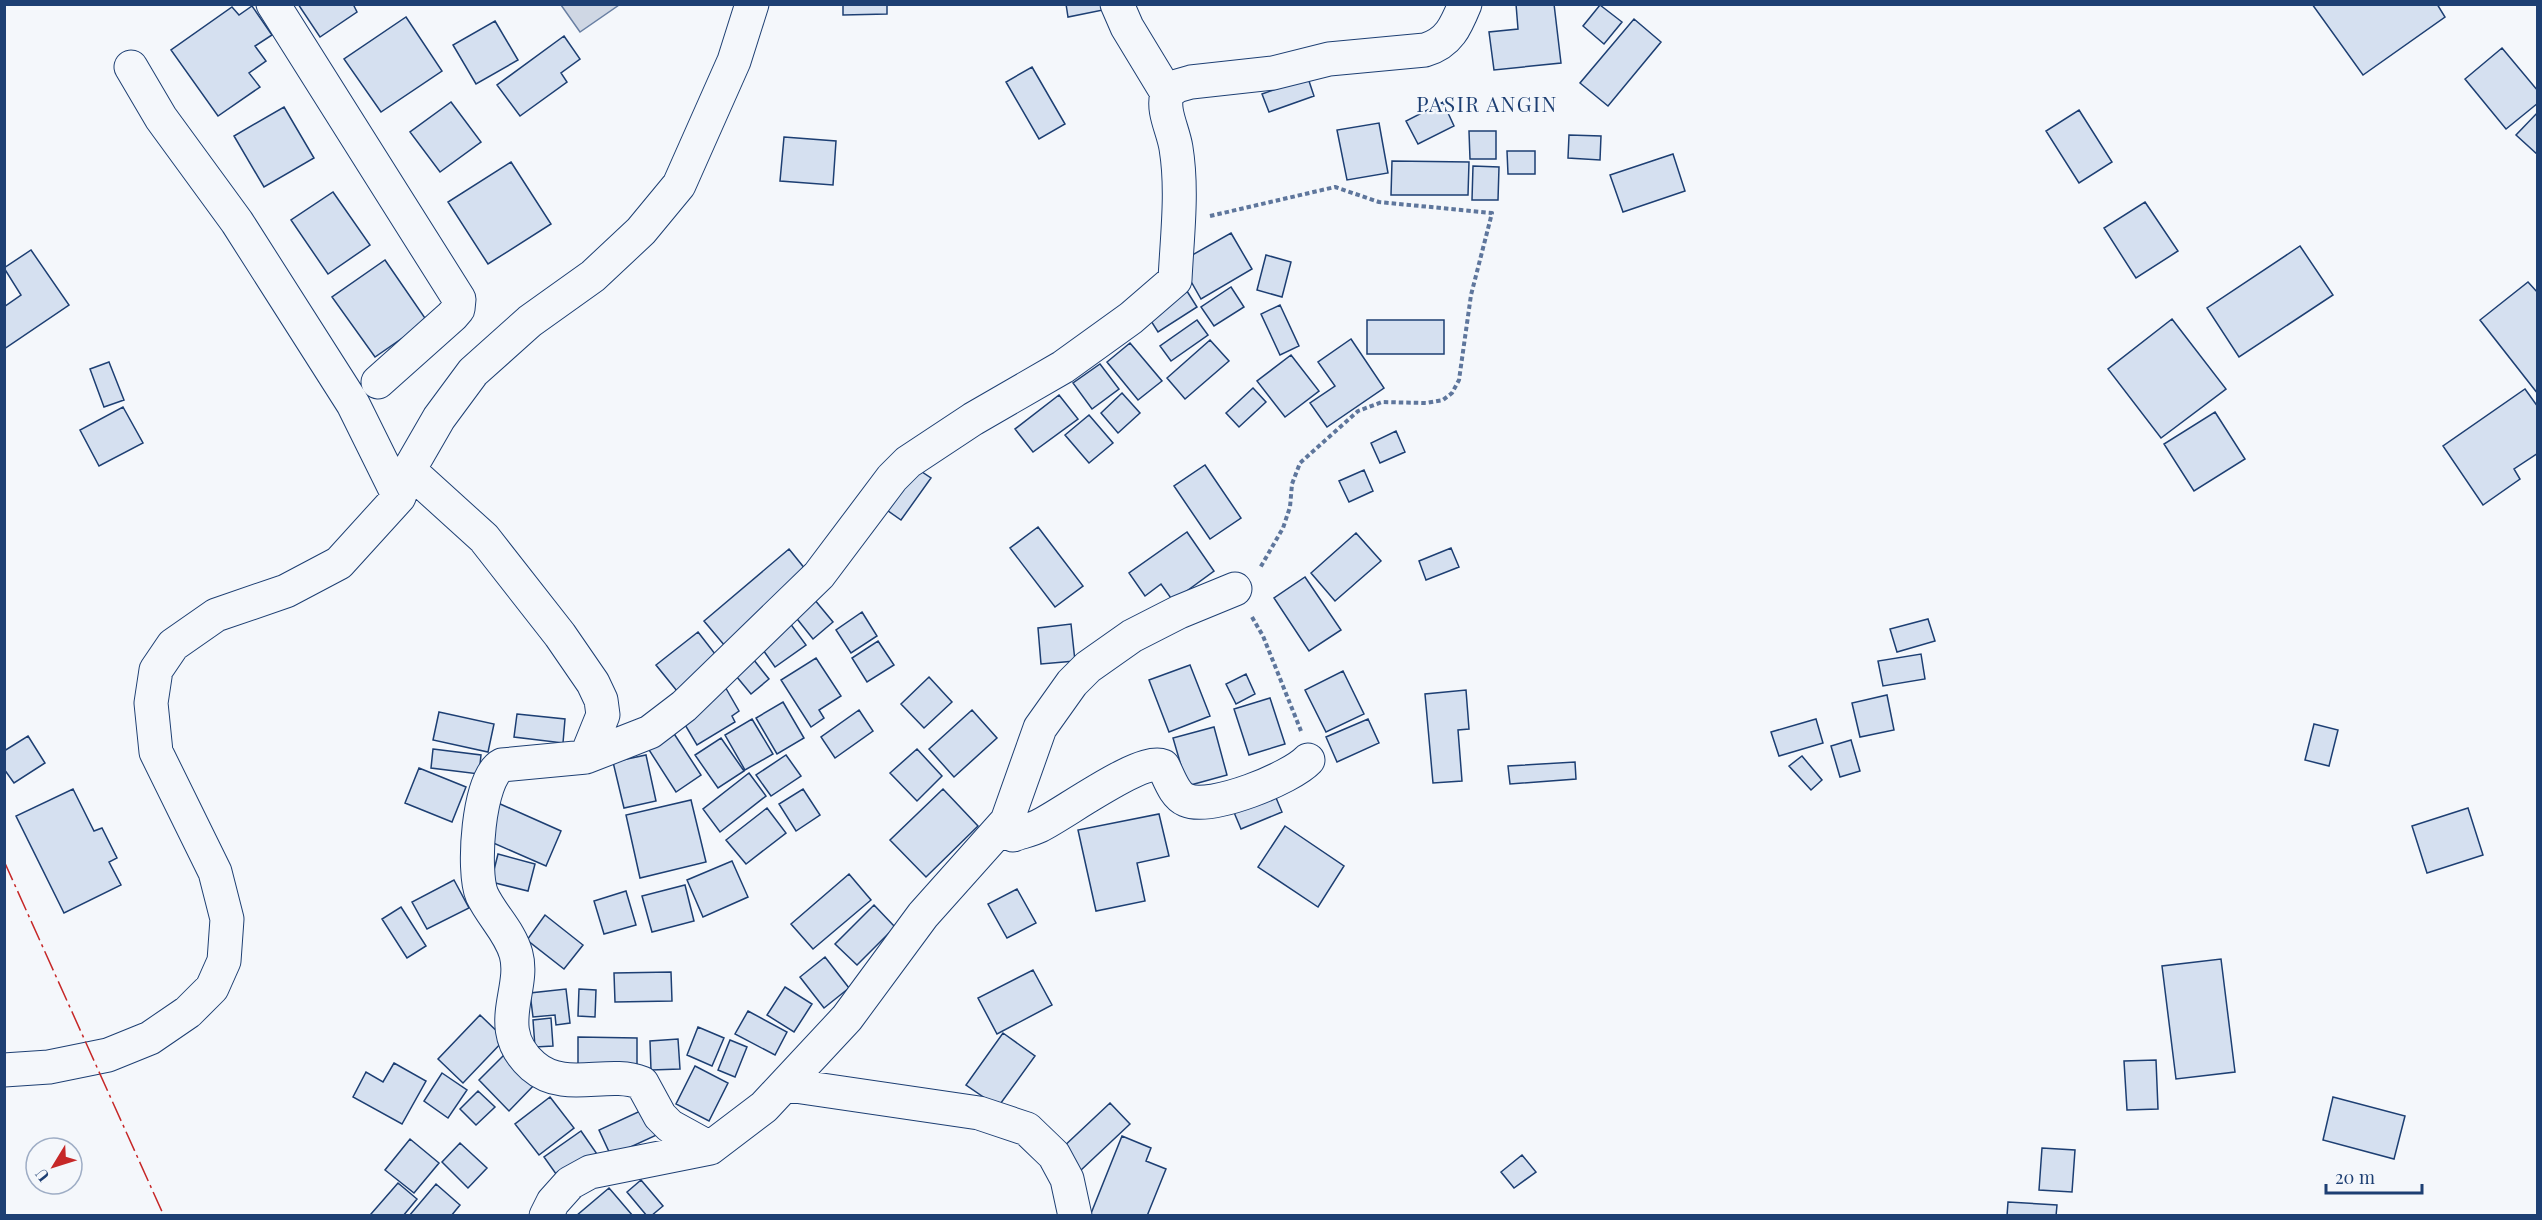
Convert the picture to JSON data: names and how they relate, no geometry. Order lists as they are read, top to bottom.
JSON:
{
  "districts": ["PASIR ANGIN"],
  "scale_bar": "20 m",
  "north": "bottom left"
}
